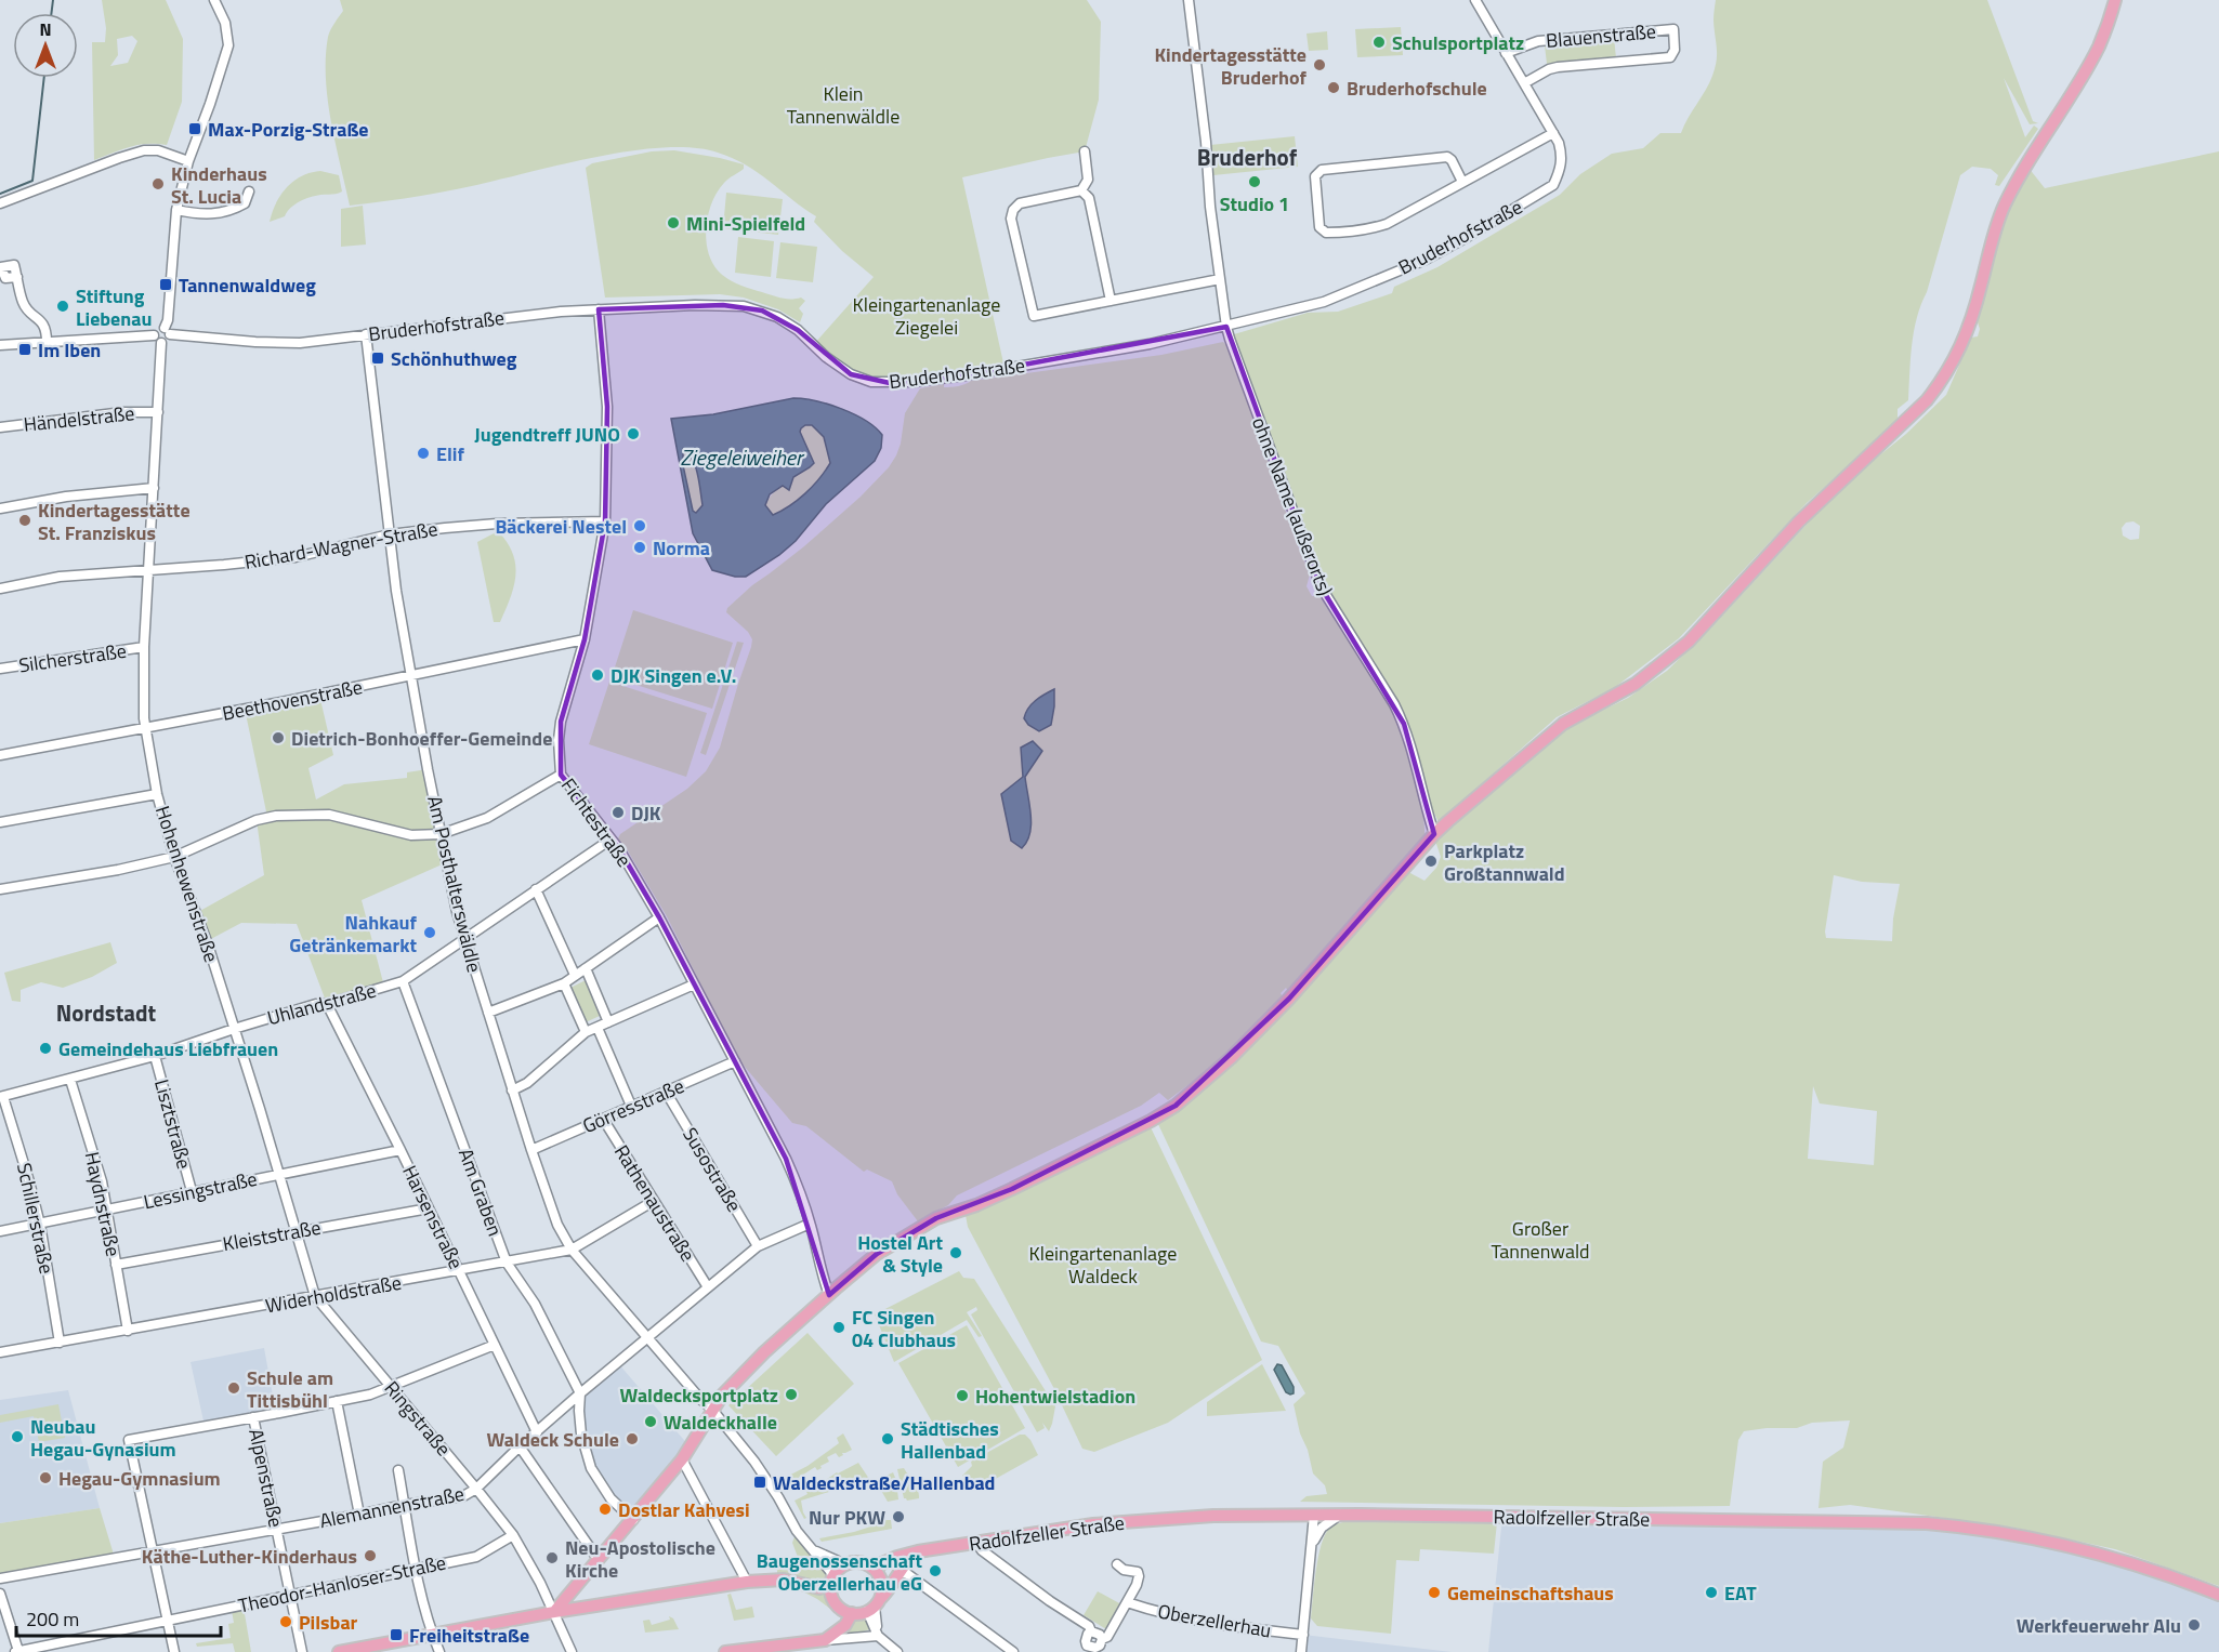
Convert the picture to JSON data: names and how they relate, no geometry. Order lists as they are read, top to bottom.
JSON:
{
  "streets": {
    "main road": ["Radolfzeller Straße"],
    "street": [
      "Blauenstraße",
      "Bruderhofstraße",
      "Händelstraße",
      "ohne Name (außerorts)",
      "Richard-Wagner-Straße",
      "Silcherstraße",
      "Beethovenstraße",
      "Fichtestraße",
      "Hohenhewenstraße",
      "Am Posthalterswäldle",
      "Uhlandstraße",
      "Görresstraße",
      "Lisztstraße",
      "Susostraße",
      "Lessingstraße",
      "Am Graben",
      "Rathenaustraße",
      "Haydnstraße",
      "Harsenstraße",
      "Schillerstraße",
      "Kleiststraße",
      "Widerholdstraße",
      "Ringstraße",
      "Alpenstraße",
      "Alemannenstraße",
      "Theodor-Hanloser-Straße",
      "Oberzellerhau"
    ]
  },
  "crossings": [
    ["Bruderhofstraße", "ohne Name (außerorts)"],
    ["Bruderhofstraße", "Fichtestraße"],
    ["Bruderhofstraße", "Am Posthalterswäldle"],
    ["Händelstraße", "Hohenhewenstraße"],
    ["Richard-Wagner-Straße", "Fichtestraße"],
    ["Richard-Wagner-Straße", "Hohenhewenstraße"],
    ["Richard-Wagner-Straße", "Am Posthalterswäldle"],
    ["Silcherstraße", "Hohenhewenstraße"],
    ["Beethovenstraße", "Fichtestraße"],
    ["Beethovenstraße", "Hohenhewenstraße"],
    ["Beethovenstraße", "Am Posthalterswäldle"],
    ["Fichtestraße", "Uhlandstraße"],
    ["Fichtestraße", "Görresstraße"],
    ["Fichtestraße", "Alemannenstraße"],
    ["Hohenhewenstraße", "Uhlandstraße"],
    ["Hohenhewenstraße", "Lessingstraße"],
    ["Hohenhewenstraße", "Kleiststraße"],
    ["Hohenhewenstraße", "Widerholdstraße"],
    ["Hohenhewenstraße", "Ringstraße"],
    ["Am Posthalterswäldle", "Uhlandstraße"],
    ["Am Posthalterswäldle", "Görresstraße"],
    ["Am Posthalterswäldle", "Widerholdstraße"],
    ["Am Posthalterswäldle", "Alemannenstraße"],
    ["Am Posthalterswäldle", "Radolfzeller Straße"],
    ["Uhlandstraße", "Lisztstraße"],
    ["Uhlandstraße", "Am Graben"],
    ["Uhlandstraße", "Haydnstraße"],
    ["Uhlandstraße", "Harsenstraße"],
    ["Uhlandstraße", "Schillerstraße"],
    ["Görresstraße", "Susostraße"],
    ["Görresstraße", "Rathenaustraße"],
    ["Lisztstraße", "Lessingstraße"],
    ["Susostraße", "Alemannenstraße"],
    ["Lessingstraße", "Haydnstraße"],
    ["Lessingstraße", "Harsenstraße"],
    ["Lessingstraße", "Schillerstraße"],
    ["Am Graben", "Widerholdstraße"],
    ["Am Graben", "Alemannenstraße"],
    ["Rathenaustraße", "Widerholdstraße"],
    ["Rathenaustraße", "Alemannenstraße"],
    ["Haydnstraße", "Kleiststraße"],
    ["Haydnstraße", "Widerholdstraße"],
    ["Harsenstraße", "Kleiststraße"],
    ["Harsenstraße", "Widerholdstraße"],
    ["Harsenstraße", "Alemannenstraße"],
    ["Schillerstraße", "Widerholdstraße"],
    ["Widerholdstraße", "Ringstraße"],
    ["Ringstraße", "Alemannenstraße"],
    ["Ringstraße", "Theodor-Hanloser-Straße"],
    ["Alpenstraße", "Alemannenstraße"],
    ["Alpenstraße", "Theodor-Hanloser-Straße"]
  ],
  "districts": ["Bruderhof", "Nordstadt"],
  "water": ["Ziegeleiweiher"],
  "parks": [
    "Klein Tannenwäldle",
    "Kleingartenanlage Ziegelei",
    "Großer Tannenwald",
    "Kleingartenanlage Waldeck"
  ],
  "places": {
    "other": [
      "Schulsportplatz",
      "Kindertagesstätte Bruderhof",
      "Bruderhofschule",
      "Studio 1",
      "Kinderhaus St. Lucia",
      "Mini-Spielfeld",
      "Stiftung Liebenau",
      "Jugendtreff JUNO",
      "Elif",
      "Kindertagesstätte St. Franziskus",
      "Bäckerei Nestel",
      "Norma",
      "DJK Singen e.V.",
      "Dietrich-Bonhoeffer-Gemeinde",
      "DJK",
      "Parkplatz Großtannwald",
      "Nahkauf Getränkemarkt",
      "Gemeindehaus Liebfrauen",
      "Hostel Art & Style",
      "FC Singen 04 Clubhaus",
      "Schule am Tittisbühl",
      "Waldecksportplatz",
      "Hohentwielstadion",
      "Waldeckhalle",
      "Neubau Hegau-Gynasium",
      "Waldeck Schule",
      "Städtisches Hallenbad",
      "Hegau-Gymnasium",
      "Dostlar Kahvesi",
      "Nur PKW",
      "Käthe-Luther-Kinderhaus",
      "Neu-Apostolische Kirche",
      "Baugenossenschaft Oberzellerhau eG",
      "Gemeinschaftshaus",
      "EAT",
      "Pilsbar",
      "Werkfeuerwehr Alu"
    ],
    "transit": [
      "Max-Porzig-Straße",
      "Tannenwaldweg",
      "Im Iben",
      "Schönhuthweg",
      "Waldeckstraße/Hallenbad",
      "Freiheitstraße"
    ]
  },
  "scale_bar": "200 m",
  "north": "top"
}
